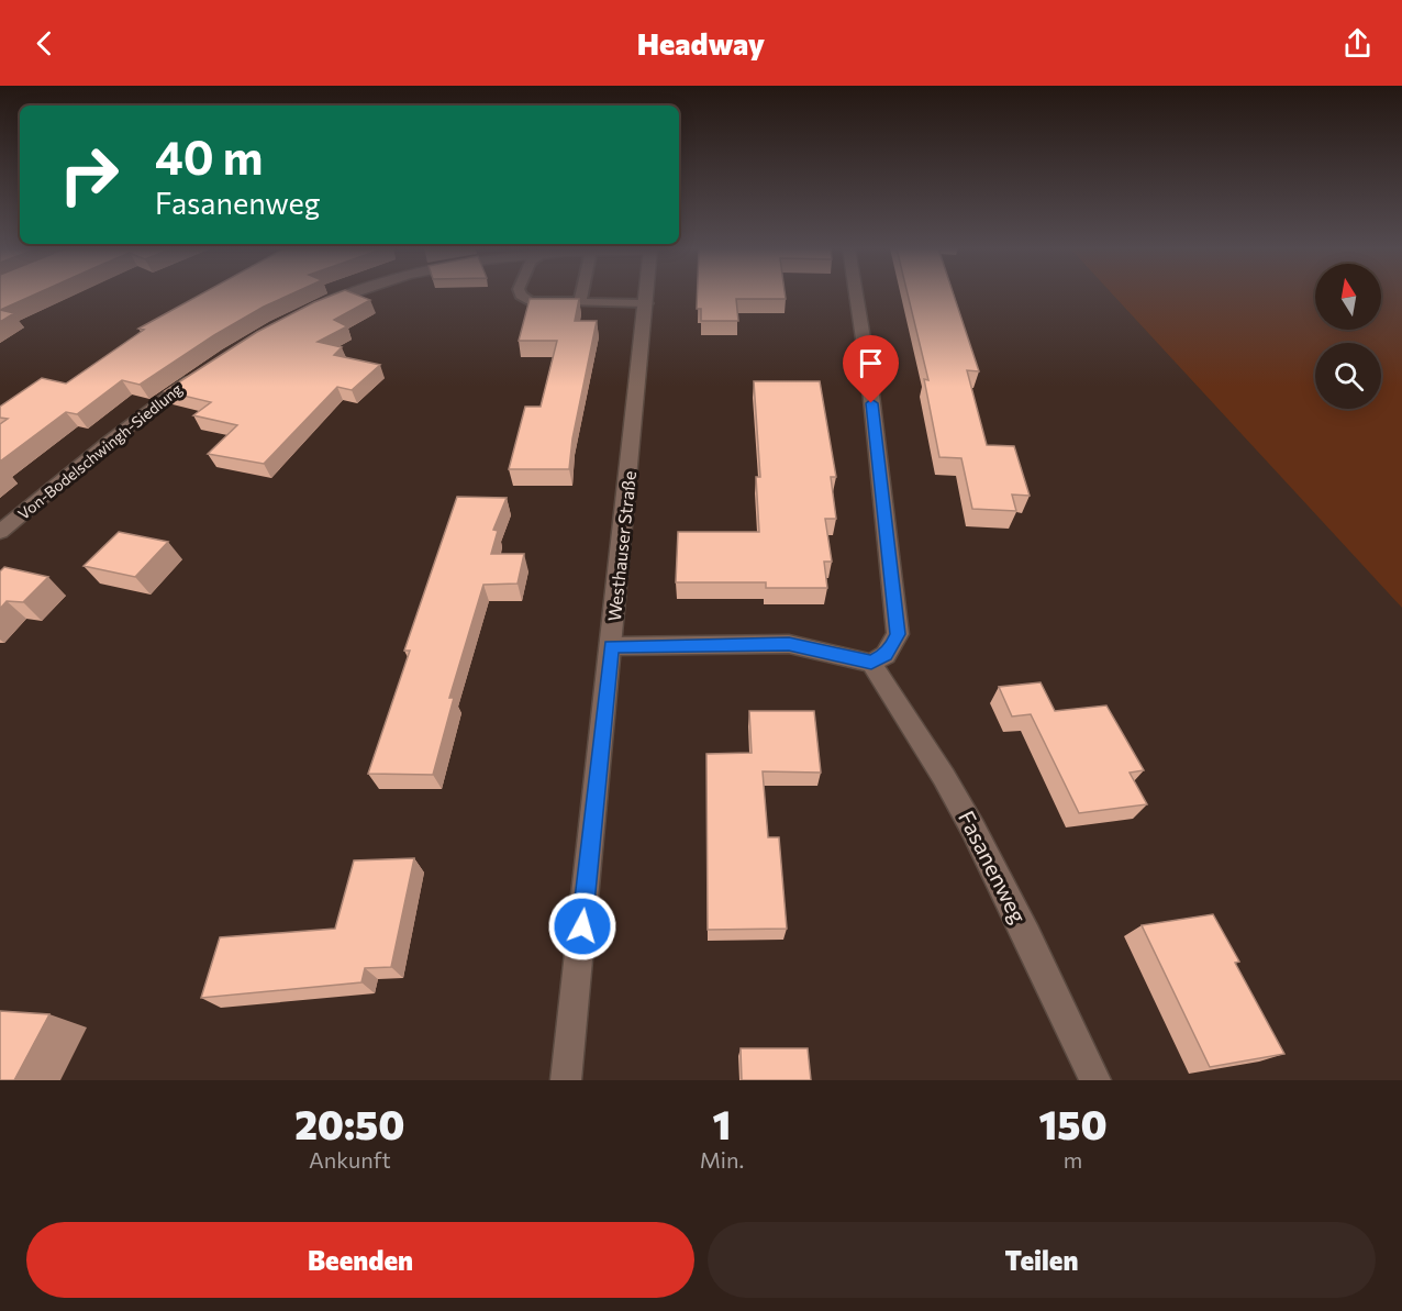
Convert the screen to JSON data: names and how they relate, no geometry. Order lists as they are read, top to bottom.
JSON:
{
  "streets": {
    "street": ["Von-Bodelschwingh-Siedlung", "Westhauser Straße", "Fasanenweg"]
  },
  "north": "top",
  "page": {
    "header": "Headway",
    "turn": ["40 m", "Fasanenweg"],
    "eta": [
      "20:50",
      "Ankunft",
      "1",
      "Min.",
      "150",
      "m"
    ],
    "buttons": ["Beenden", "Teilen"]
  }
}
